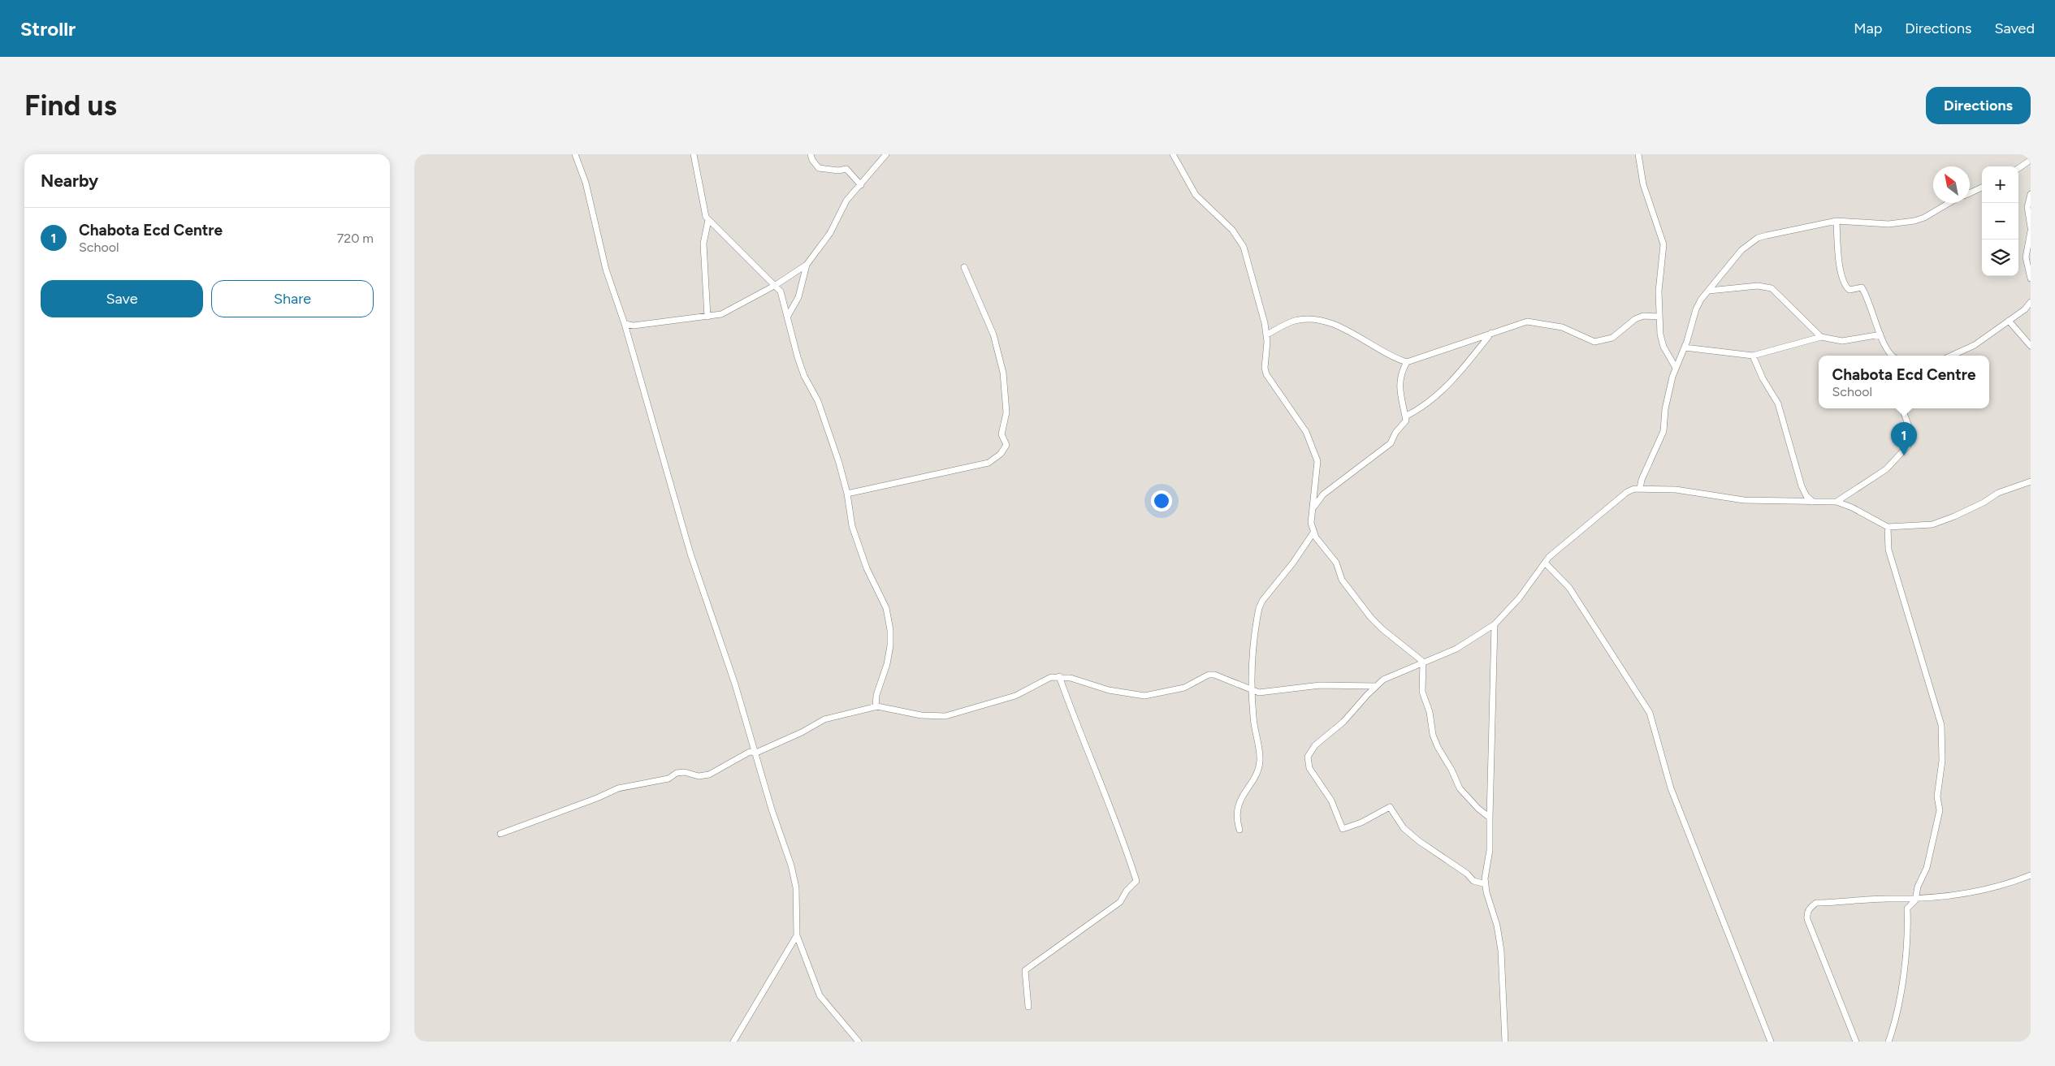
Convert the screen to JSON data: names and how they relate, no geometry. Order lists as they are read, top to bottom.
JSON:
{
  "north": "top left",
  "page": {
    "header": "Strollr",
    "nav": ["Map", "Directions", "Saved"],
    "buttons": [
      "Directions",
      ["Save", "Share"]
    ],
    "title": "Find us",
    "heading": "Nearby",
    "map_buttons": ["+", "−"],
    "list": [
      {
        "mark": "1",
        "name": "Chabota Ecd Centre",
        "note": "School",
        "value": "720 m"
      }
    ],
    "popup": ["Chabota Ecd Centre", "School"],
    "pins": "1"
  }
}
